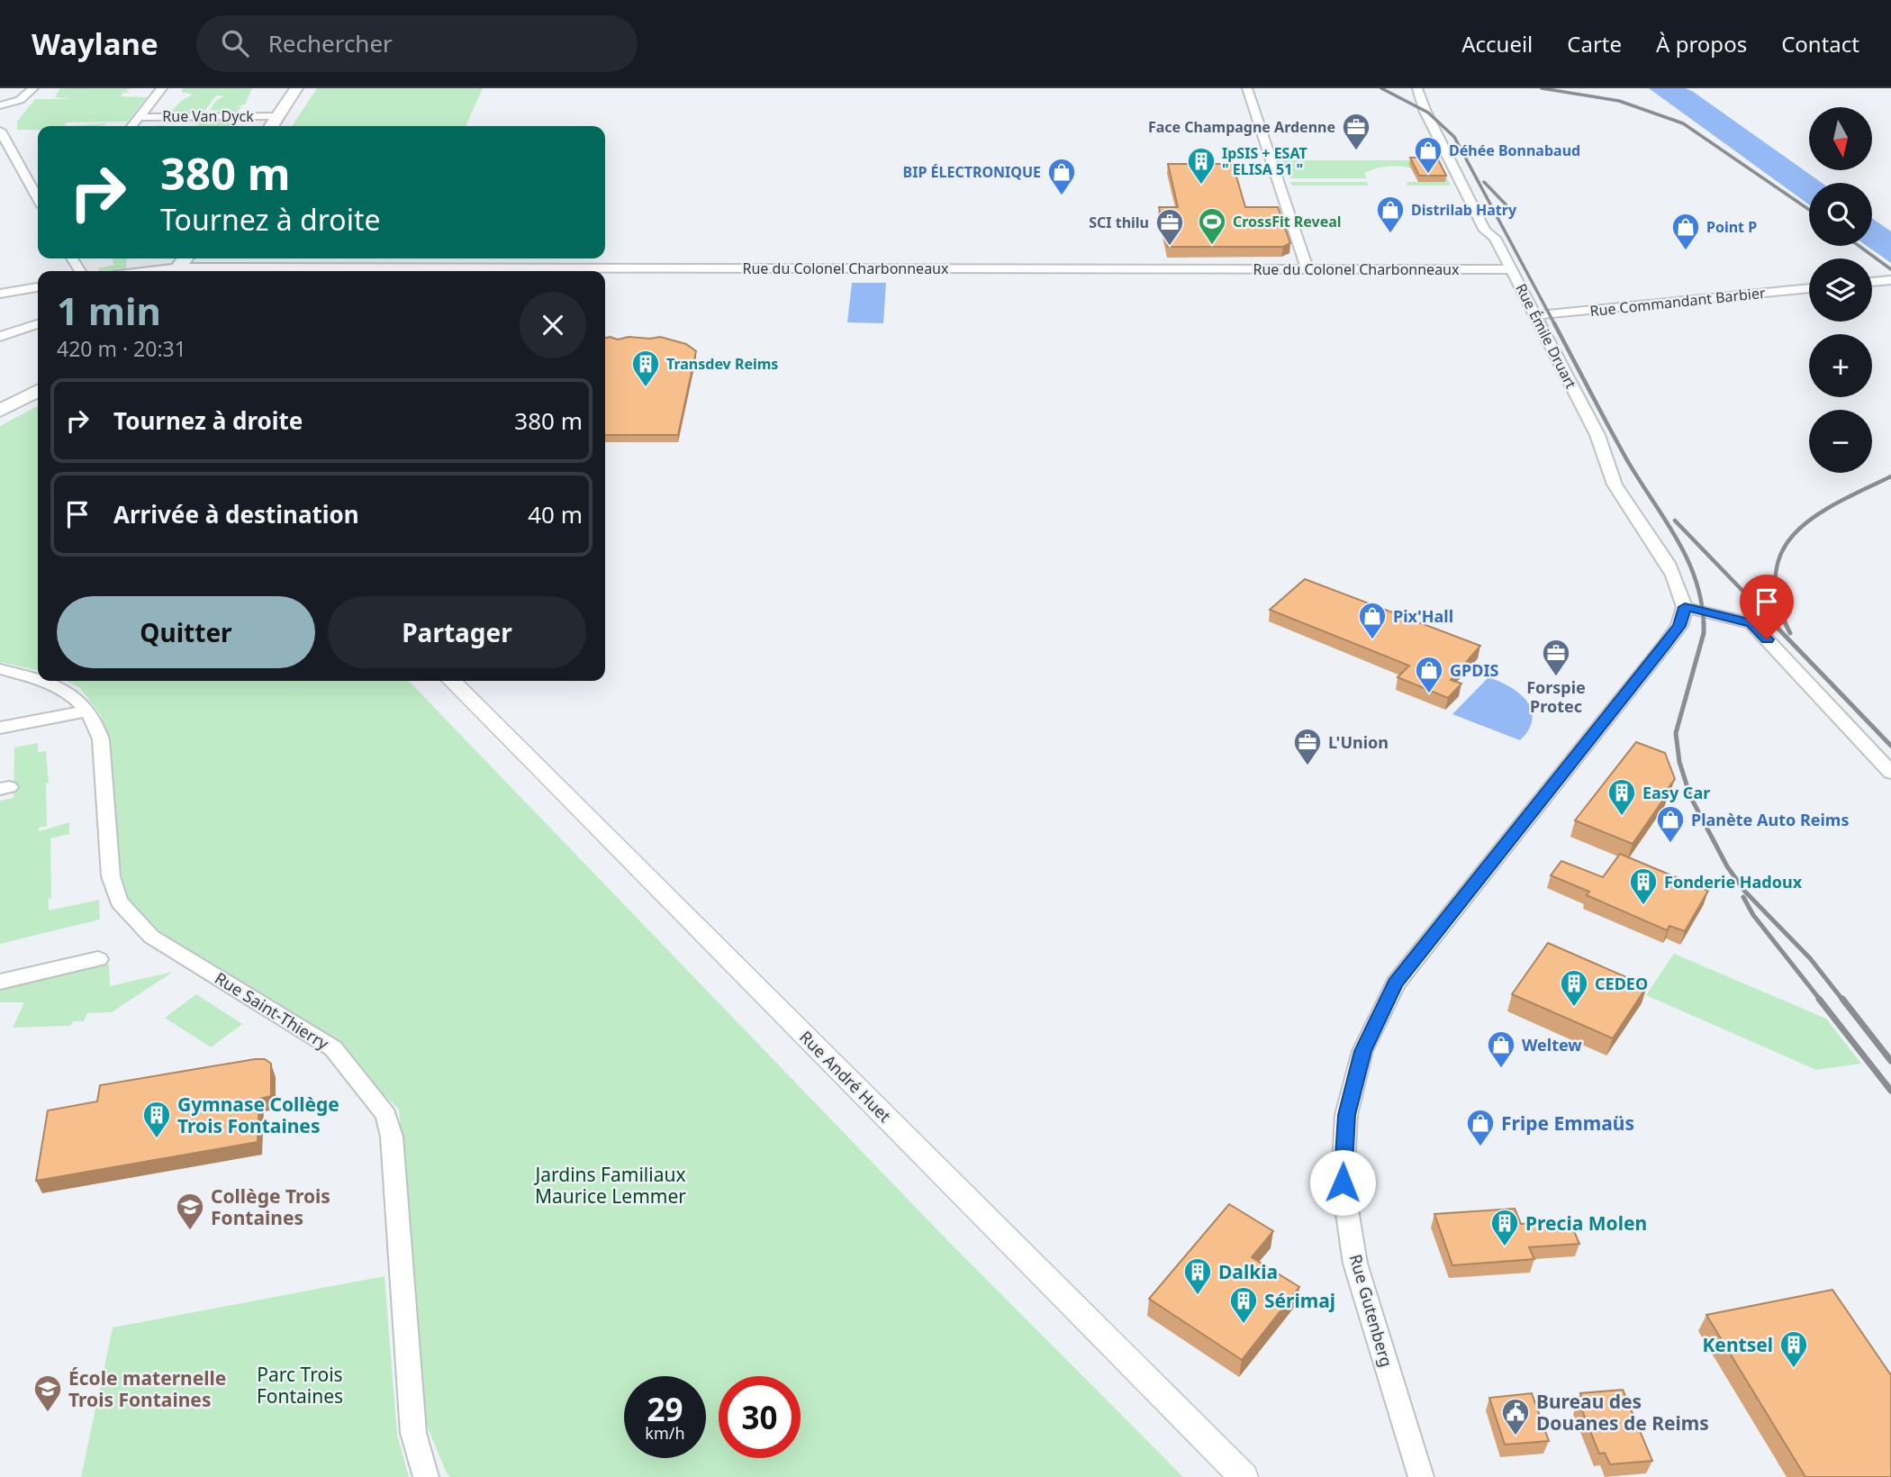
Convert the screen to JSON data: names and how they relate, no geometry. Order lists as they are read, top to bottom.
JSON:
{
  "streets": {
    "street": [
      "Rue Van Dyck",
      "Rue du Colonel Charbonneaux",
      "Rue Commandant Barbier",
      "Rue Émile Druart",
      "Rue Saint-Thierry",
      "Rue André Huet",
      "Rue Gutenberg"
    ]
  },
  "crossings": [
    ["Rue du Colonel Charbonneaux", "Rue Émile Druart"],
    ["Rue Commandant Barbier", "Rue Émile Druart"],
    ["Rue Émile Druart", "Rue Gutenberg"]
  ],
  "parks": ["Jardins Familiaux Maurice Lemmer", "Parc Trois Fontaines"],
  "places": {
    "office": [
      "Face Champagne Ardenne",
      "SCI thilu",
      "Forspie Protec",
      "L'Union"
    ],
    "shop": [
      "Déhée Bonnabaud",
      "BIP ÉLECTRONIQUE",
      "Distrilab Hatry",
      "Point P",
      "Pix'Hall",
      "GPDIS",
      "Planète Auto Reims",
      "Weltew",
      "Fripe Emmaüs"
    ],
    "building": [
      "IpSIS + ESAT \" ELISA 51 \"",
      "Transdev Reims",
      "Easy Car",
      "Fonderie Hadoux",
      "CEDEO",
      "Gymnase Collège Trois Fontaines",
      "Precia Molen",
      "Dalkia",
      "Sérimaj",
      "Kentsel"
    ],
    "sports": ["CrossFit Reveal"],
    "school or university": ["Collège Trois Fontaines", "École maternelle Trois Fontaines"],
    "public building": ["Bureau des Douanes de Reims"]
  },
  "north": "bottom",
  "page": {
    "header": "Waylane",
    "search": "Rechercher",
    "nav": [
      "Accueil",
      "Carte",
      "À propos",
      "Contact"
    ],
    "map_buttons": ["+", "−"],
    "turn": ["380 m", "Tournez à droite"],
    "heading": ["1 min", "420 m · 20:31"],
    "list": [
      {
        "name": "Tournez à droite",
        "value": "380 m"
      },
      {
        "name": "Arrivée à destination",
        "value": "40 m"
      }
    ],
    "buttons": ["Quitter", "Partager"],
    "speed": "29 km/h",
    "limit": "30"
  }
}
